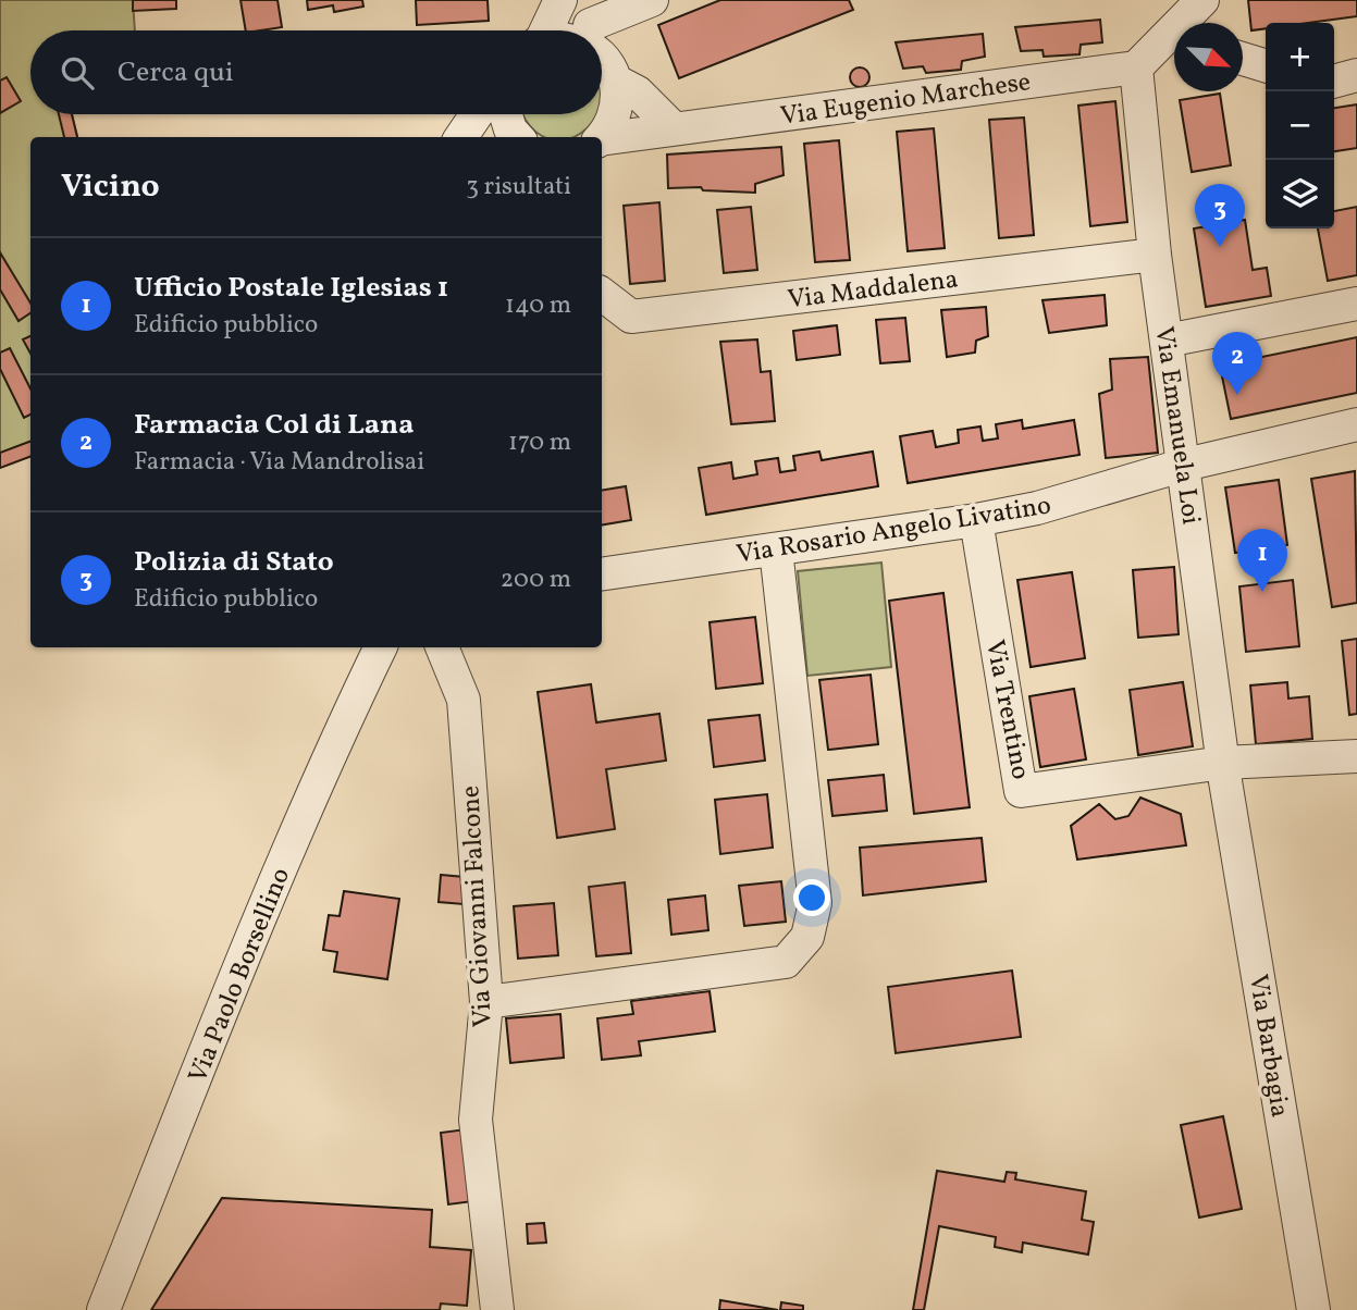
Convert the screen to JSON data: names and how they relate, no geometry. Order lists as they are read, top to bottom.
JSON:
{
  "streets": {
    "street": [
      "Via Eugenio Marchese",
      "Via Maddalena",
      "Via Emanuela Loi",
      "Via Rosario Angelo Livatino",
      "Via Trentino",
      "Via Giovanni Falcone",
      "Via Paolo Borsellino",
      "Via Barbagia"
    ]
  },
  "crossings": [
    ["Via Eugenio Marchese", "Via Emanuela Loi"],
    ["Via Maddalena", "Via Emanuela Loi"],
    ["Via Emanuela Loi", "Via Rosario Angelo Livatino"],
    ["Via Emanuela Loi", "Via Trentino"],
    ["Via Emanuela Loi", "Via Barbagia"],
    ["Via Rosario Angelo Livatino", "Via Trentino"],
    ["Via Trentino", "Via Barbagia"]
  ],
  "north": "bottom right",
  "page": {
    "map_buttons": ["+", "−"],
    "search": "Cerca qui",
    "heading": ["Vicino", "3 risultati"],
    "pins": ["3", "2", "1"],
    "list": [
      {
        "mark": "1",
        "name": "Ufficio Postale Iglesias 1",
        "note": "Edificio pubblico",
        "value": "140 m"
      },
      {
        "mark": "2",
        "name": "Farmacia Col di Lana",
        "note": "Farmacia · Via Mandrolisai",
        "value": "170 m"
      },
      {
        "mark": "3",
        "name": "Polizia di Stato",
        "note": "Edificio pubblico",
        "value": "200 m"
      }
    ]
  }
}
